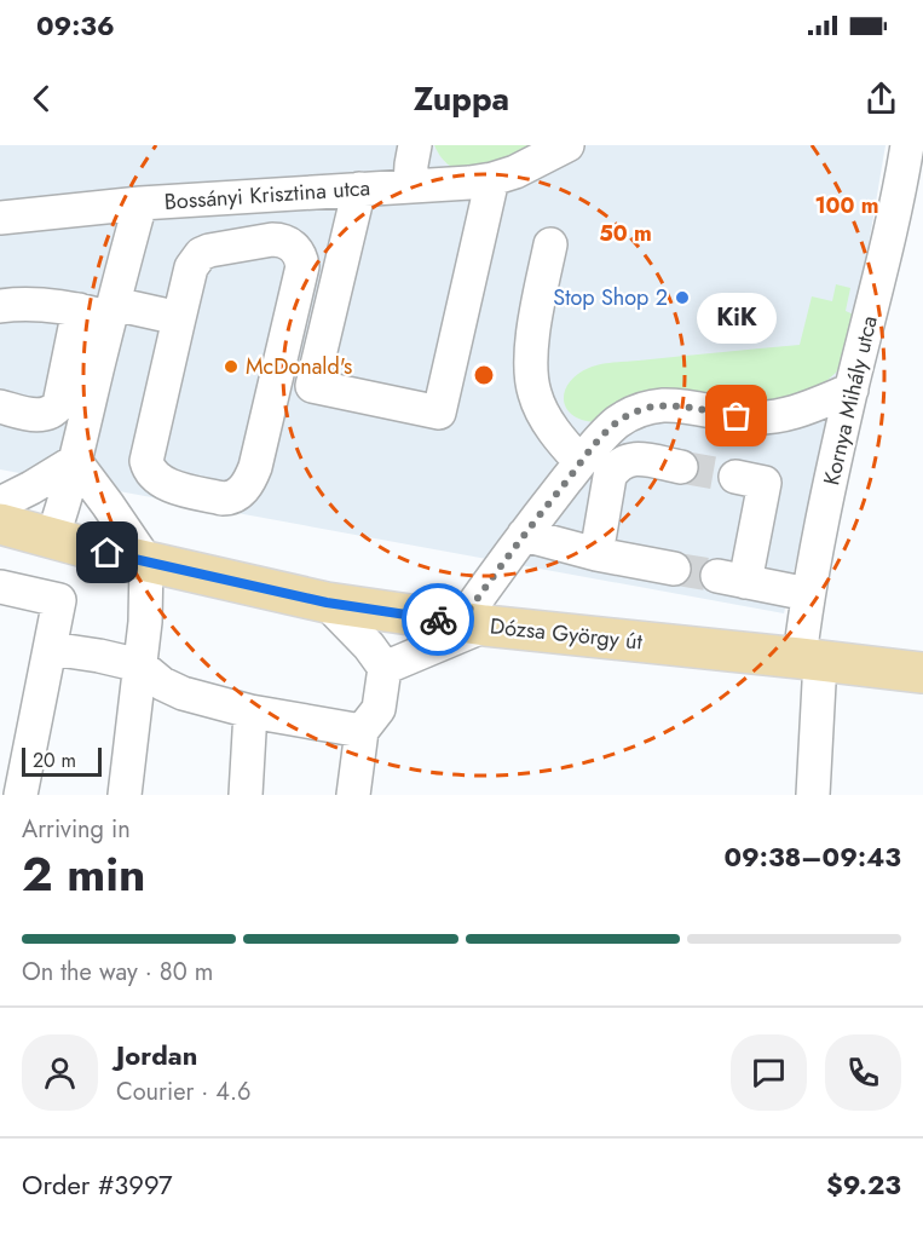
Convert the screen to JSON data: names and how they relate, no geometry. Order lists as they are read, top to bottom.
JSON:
{
  "streets": {
    "main road": ["Dózsa György út"],
    "street": ["Bossányi Krisztina utca", "Kornya Mihály utca"]
  },
  "crossings": [
    ["Bossányi Krisztina utca", "Dózsa György út"],
    ["Kornya Mihály utca", "Dózsa György út"]
  ],
  "places": ["Stop Shop 2", "McDonald's", "KiK"],
  "scale_bar": "20 m",
  "page": {
    "status": "09:36",
    "header": "Zuppa",
    "bubble": "KiK",
    "scale": "20 m",
    "heading": ["2 min", "Arriving in", "09:38–09:43"],
    "panel": [
      "Jordan",
      "Courier · 4.6",
      "Order #3997",
      "$9.23"
    ],
    "bar": "On the way · 80 m"
  },
  "rings": ["100 m", "50 m"]
}
